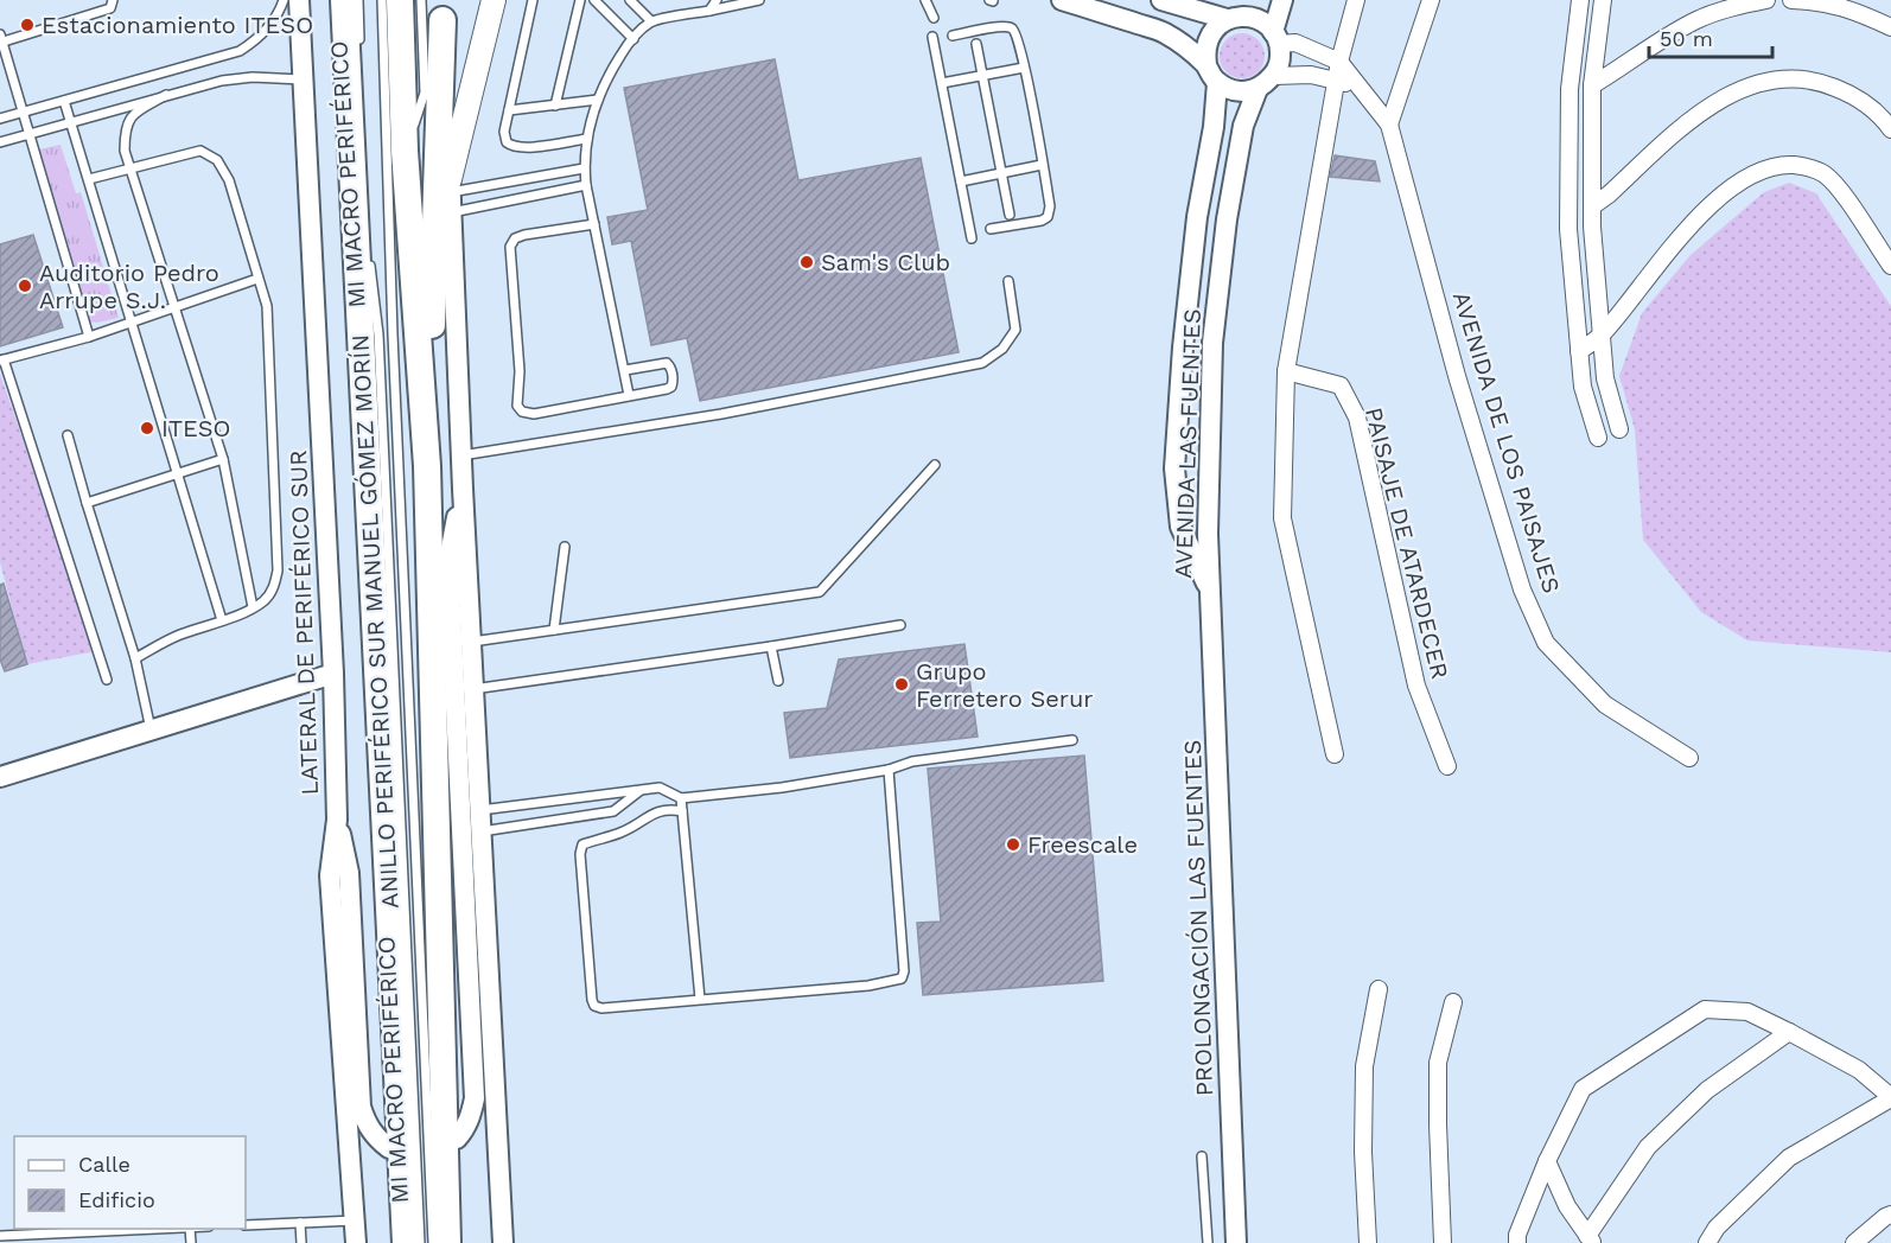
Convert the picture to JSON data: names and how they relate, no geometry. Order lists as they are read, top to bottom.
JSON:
{
  "streets": {
    "highway": ["ANILLO PERIFÉRICO SUR MANUEL GÓMEZ MORÍN"],
    "street": [
      "AVENIDA DE LOS PAISAJES",
      "AVENIDA LAS FUENTES",
      "PAISAJE DE ATARDECER",
      "LATERAL DE PERIFÉRICO SUR",
      "PROLONGACIÓN LAS FUENTES"
    ],
    "lane": ["MI MACRO PERIFÉRICO"]
  },
  "crossings": [
    ["AVENIDA LAS FUENTES", "PROLONGACIÓN LAS FUENTES"]
  ],
  "places": [
    "Estacionamiento ITESO",
    "Sam's Club",
    "Auditorio Pedro Arrupe S.J.",
    "ITESO",
    "Grupo Ferretero Serur",
    "Freescale"
  ],
  "legend": ["Calle", "Edificio"],
  "scale_bar": "50 m"
}
